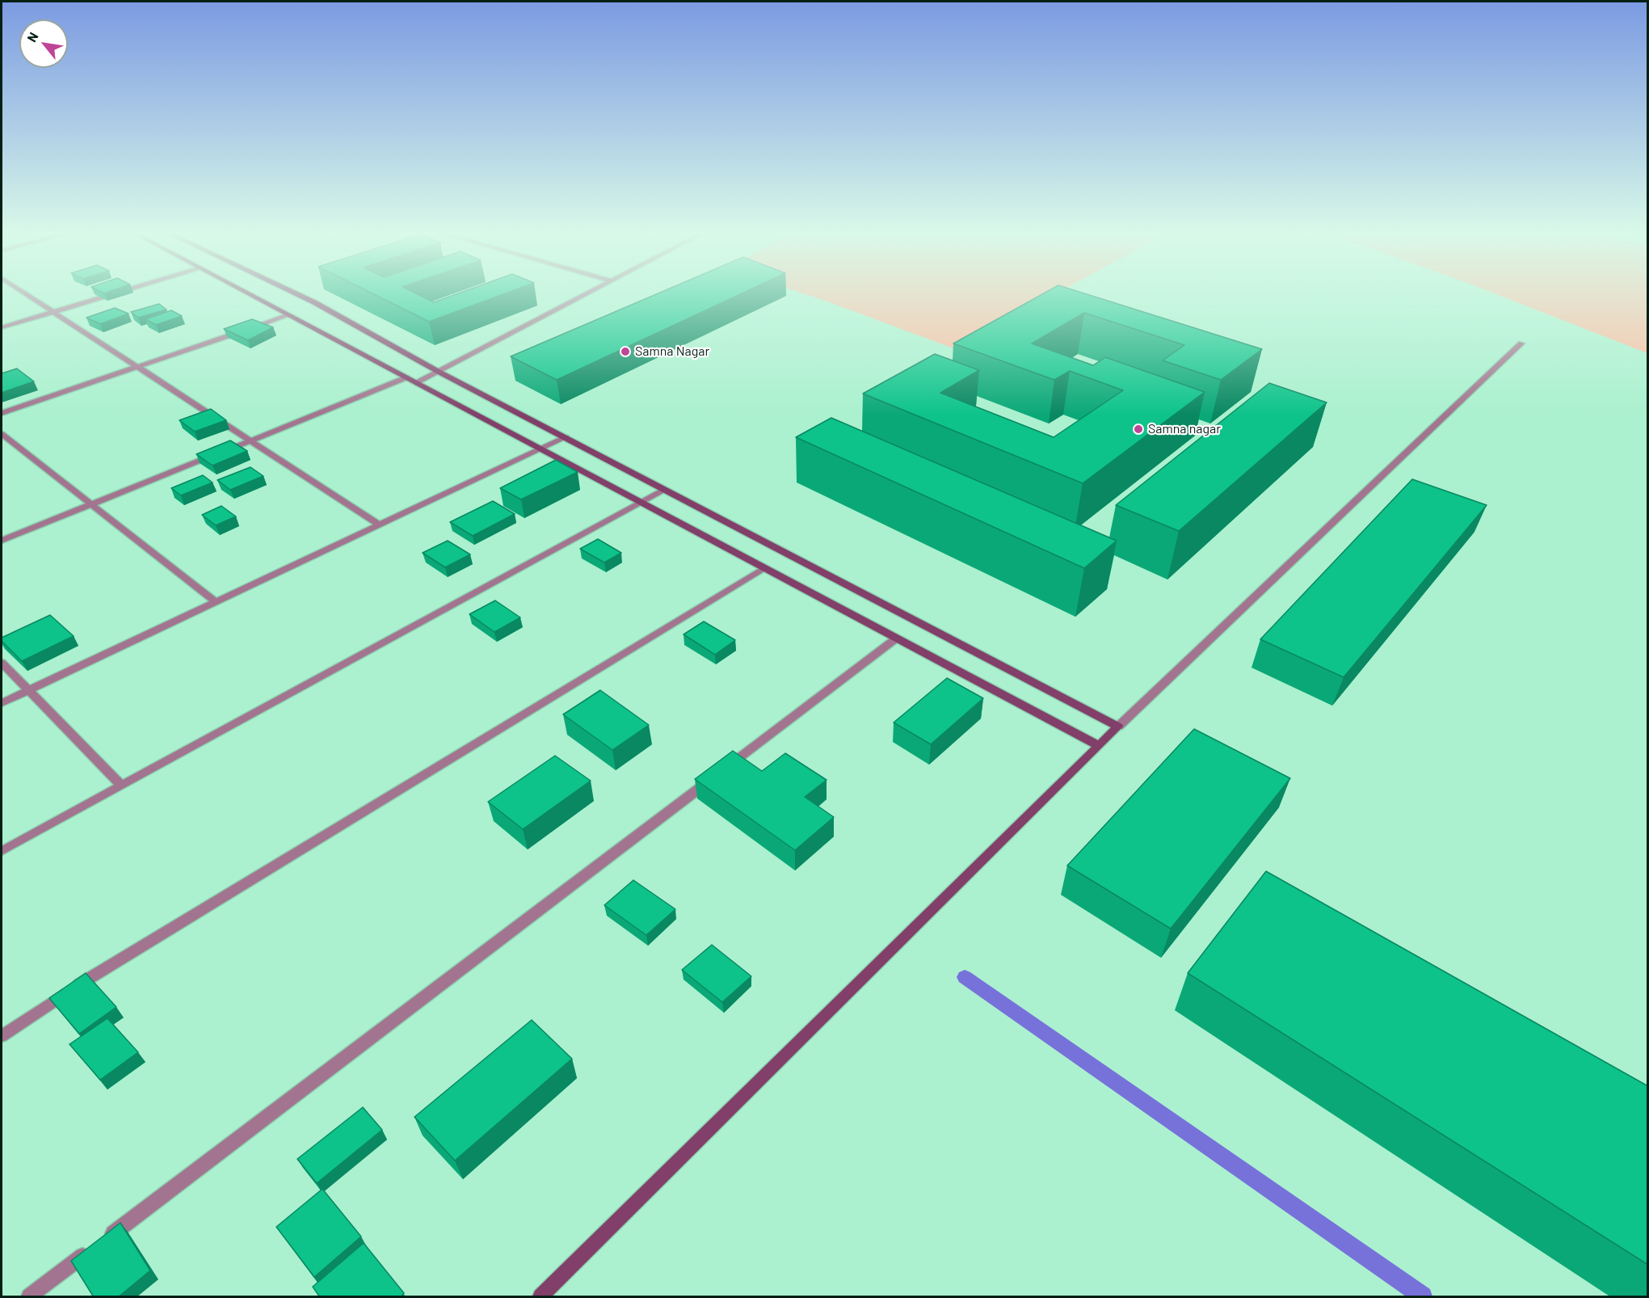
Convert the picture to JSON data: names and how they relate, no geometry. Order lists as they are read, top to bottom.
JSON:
{
  "places": ["Samna Nagar", "Samna nagar"],
  "north": "top left"
}
